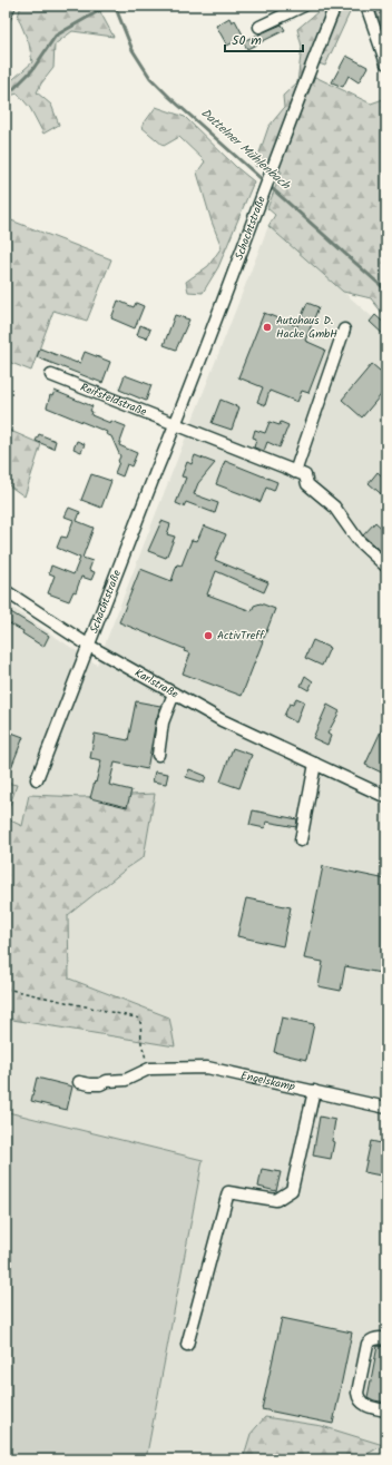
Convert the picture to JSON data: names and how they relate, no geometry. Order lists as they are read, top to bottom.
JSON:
{
  "streets": {
    "street": [
      "Schachtstraße",
      "Reifsfeldstraße",
      "Karlstraße",
      "Engelskamp"
    ]
  },
  "crossings": [
    ["Schachtstraße", "Reifsfeldstraße"],
    ["Schachtstraße", "Karlstraße"]
  ],
  "water": ["Dattelner Mühlenbach"],
  "places": ["Autohaus D. Hacke GmbH", "ActivTreff"],
  "scale_bar": "50 m"
}
